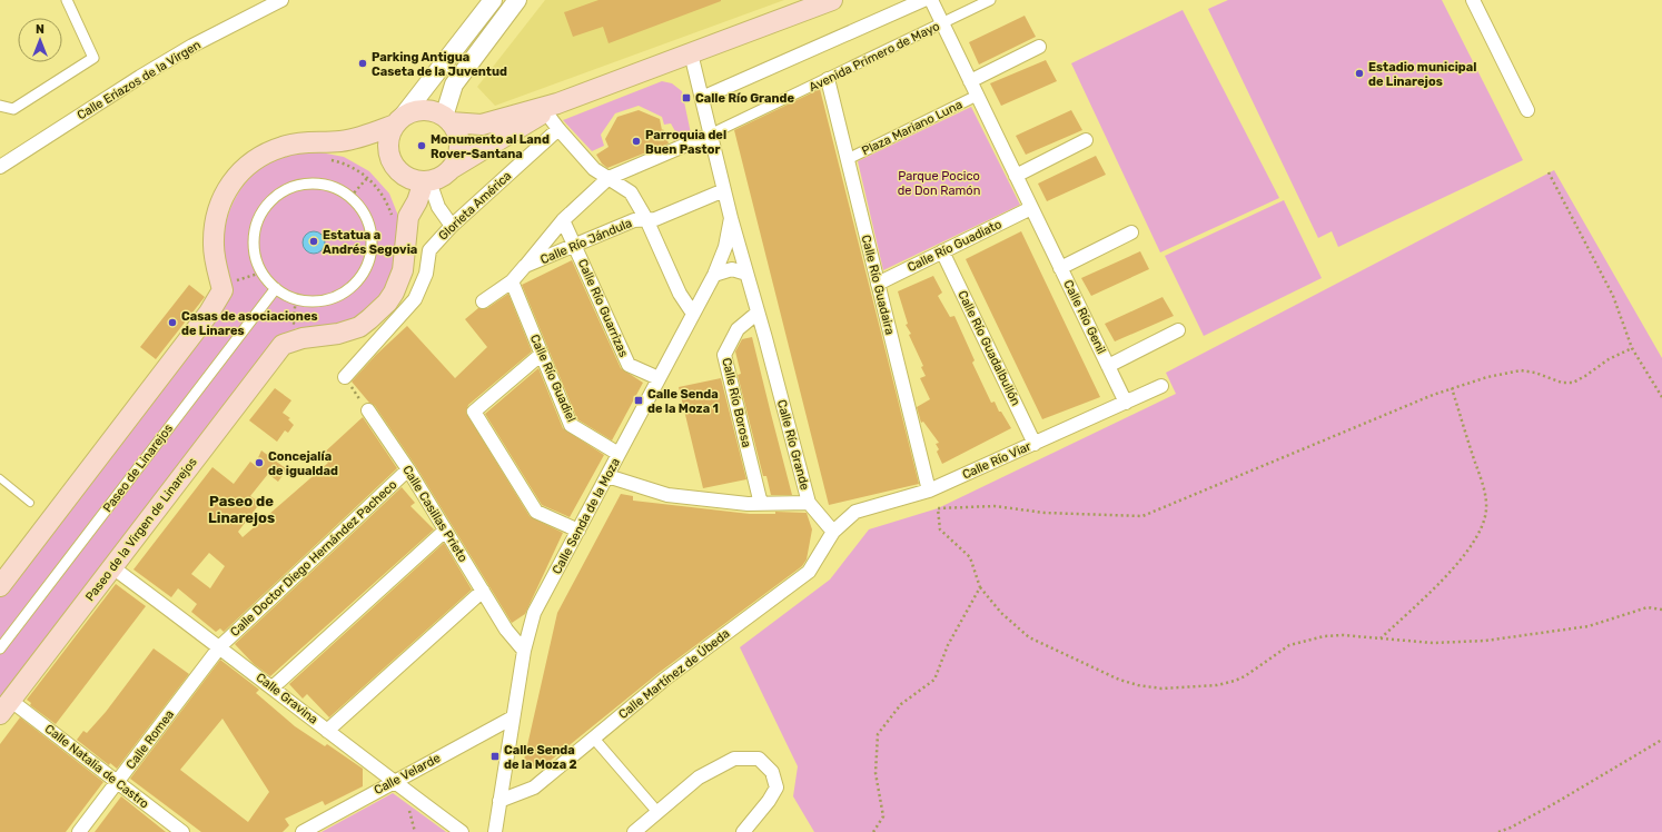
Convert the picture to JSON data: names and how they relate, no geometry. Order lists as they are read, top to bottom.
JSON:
{
  "streets": {
    "main road": ["Paseo de la Virgen de Linarejos"],
    "street": [
      "Avenida Primero de Mayo",
      "Calle Eriazos de la Virgen",
      "Plaza Mariano Luna",
      "Glorieta América",
      "Calle Río Jándula",
      "Calle Río Guadiato",
      "Calle Río Guadaira",
      "Calle Río Guarrizas",
      "Calle Río Genil",
      "Calle Río Guadalbullón",
      "Calle Río Guadiel",
      "Calle Río Borosa",
      "Calle Río Grande",
      "Calle Río Viar",
      "Paseo de Linarejos",
      "Calle Casillas Prieto",
      "Calle Senda de la Moza",
      "Calle Doctor Diego Hernández Pacheco",
      "Calle Martínez de Úbeda",
      "Calle Gravina",
      "Calle Romea",
      "Calle Natalia de Castro",
      "Calle Velarde"
    ]
  },
  "crossings": [
    ["Avenida Primero de Mayo", "Calle Río Guadaira"],
    ["Avenida Primero de Mayo", "Calle Río Genil"],
    ["Avenida Primero de Mayo", "Calle Río Grande"],
    ["Plaza Mariano Luna", "Calle Río Guadaira"],
    ["Plaza Mariano Luna", "Calle Río Genil"],
    ["Calle Río Jándula", "Calle Río Guarrizas"],
    ["Calle Río Jándula", "Calle Río Guadiel"],
    ["Calle Río Jándula", "Calle Río Grande"],
    ["Calle Río Guadiato", "Calle Río Guadaira"],
    ["Calle Río Guadiato", "Calle Río Genil"],
    ["Calle Río Guadiato", "Calle Río Guadalbullón"],
    ["Calle Río Guadaira", "Calle Río Viar"],
    ["Calle Río Guarrizas", "Calle Senda de la Moza"],
    ["Calle Río Genil", "Calle Río Viar"],
    ["Calle Río Guadalbullón", "Calle Río Viar"],
    ["Calle Río Guadiel", "Calle Senda de la Moza"],
    ["Calle Río Borosa", "Calle Río Grande"],
    ["Calle Río Grande", "Calle Río Viar"],
    ["Calle Río Grande", "Calle Senda de la Moza"],
    ["Calle Río Grande", "Calle Martínez de Úbeda"],
    ["Calle Río Viar", "Calle Martínez de Úbeda"],
    ["Calle Casillas Prieto", "Calle Senda de la Moza"],
    ["Calle Casillas Prieto", "Calle Doctor Diego Hernández Pacheco"],
    ["Calle Senda de la Moza", "Calle Martínez de Úbeda"],
    ["Calle Senda de la Moza", "Calle Velarde"],
    ["Paseo de la Virgen de Linarejos", "Calle Gravina"],
    ["Paseo de la Virgen de Linarejos", "Calle Natalia de Castro"],
    ["Calle Doctor Diego Hernández Pacheco", "Calle Gravina"],
    ["Calle Doctor Diego Hernández Pacheco", "Calle Romea"],
    ["Calle Gravina", "Calle Romea"],
    ["Calle Gravina", "Calle Velarde"],
    ["Calle Romea", "Calle Natalia de Castro"]
  ],
  "districts": ["Paseo de Linarejos"],
  "parks": ["Parque Pocico de Don Ramón"],
  "places": {
    "other": [
      "Parking Antigua Caseta de la Juventud",
      "Estadio municipal de Linarejos",
      "Parroquia del Buen Pastor",
      "Monumento al Land Rover-Santana",
      "Estatua a Andrés Segovia",
      "Casas de asociaciones de Linares",
      "Concejalía de igualdad"
    ],
    "transit": ["Calle Río Grande", "Calle Senda de la Moza 1", "Calle Senda de la Moza 2"]
  },
  "north": "top"
}
